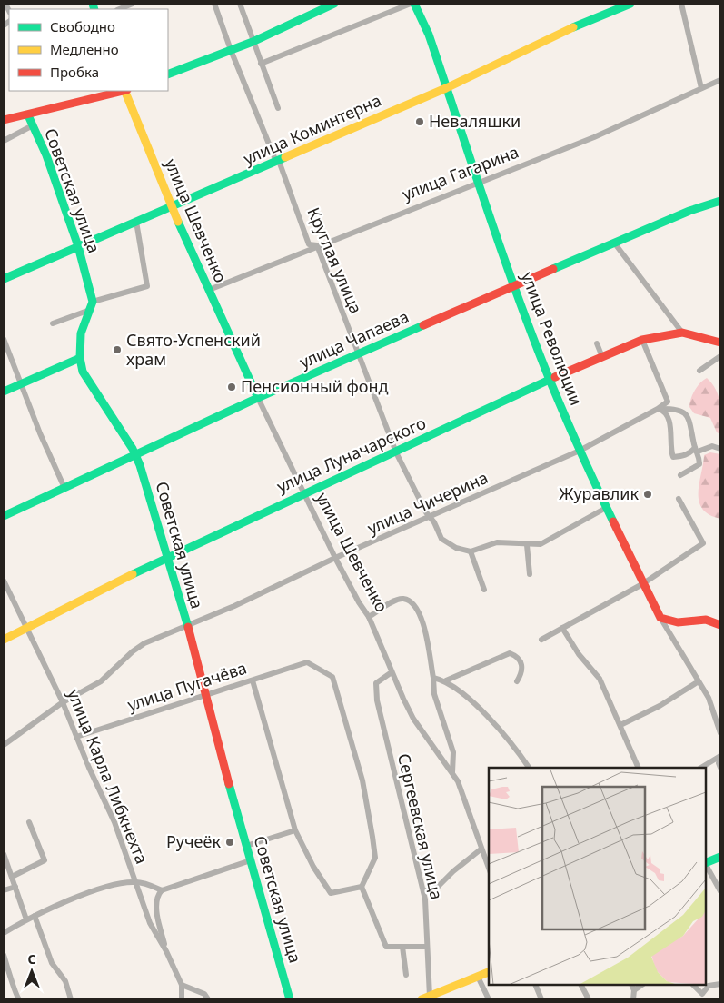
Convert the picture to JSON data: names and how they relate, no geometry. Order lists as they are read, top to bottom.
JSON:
{
  "streets": {
    "street": [
      "улица Коминтерна",
      "улица Гагарина",
      "Советская улица",
      "улица Шевченко",
      "Круглая улица",
      "улица Революции",
      "улица Чапаева",
      "улица Луначарского",
      "улица Чичерина",
      "улица Пугачёва",
      "улица Карла Либкнехта",
      "Сергеевская улица"
    ]
  },
  "crossings": [
    ["улица Коминтерна", "Советская улица"],
    ["улица Коминтерна", "улица Шевченко"],
    ["улица Коминтерна", "Круглая улица"],
    ["улица Коминтерна", "улица Революции"],
    ["улица Гагарина", "улица Шевченко"],
    ["улица Гагарина", "Круглая улица"],
    ["улица Гагарина", "улица Революции"],
    ["Советская улица", "улица Чапаева"],
    ["Советская улица", "улица Луначарского"],
    ["Советская улица", "улица Чичерина"],
    ["Советская улица", "улица Пугачёва"],
    ["улица Шевченко", "улица Чапаева"],
    ["улица Шевченко", "улица Луначарского"],
    ["улица Шевченко", "улица Чичерина"],
    ["улица Шевченко", "Сергеевская улица"],
    ["Круглая улица", "улица Чапаева"],
    ["Круглая улица", "улица Луначарского"],
    ["Круглая улица", "улица Чичерина"],
    ["улица Революции", "улица Чапаева"],
    ["улица Революции", "улица Луначарского"],
    ["улица Революции", "улица Чичерина"],
    ["улица Луначарского", "улица Карла Либкнехта"],
    ["улица Чичерина", "улица Карла Либкнехта"],
    ["улица Пугачёва", "улица Карла Либкнехта"]
  ],
  "places": [
    "Неваляшки",
    "Свято-Успенский храм",
    "Пенсионный фонд",
    "Журавлик",
    "Ручеёк"
  ],
  "legend": ["Свободно", "Медленно", "Пробка"],
  "north": "top"
}
